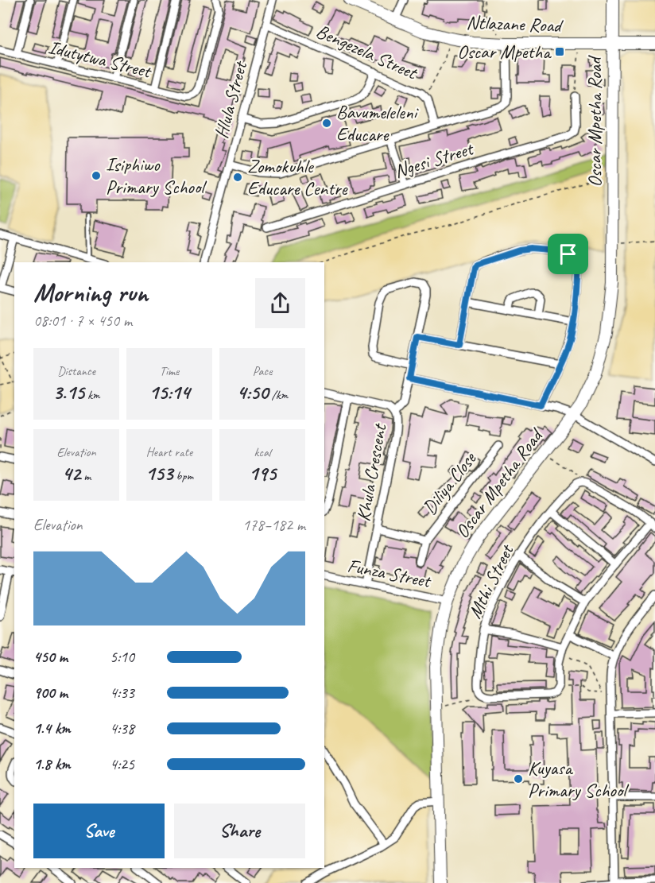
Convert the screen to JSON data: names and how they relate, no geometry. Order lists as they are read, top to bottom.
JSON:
{
  "streets": {
    "street": [
      "Ntlazane Road",
      "Bengezela Street",
      "Idutytwa Street",
      "Hlula Street",
      "Oscar Mpetha Road",
      "Ngesi Street",
      "Khula Crescent",
      "Diliya Close",
      "Funza Street",
      "Mthi Street"
    ]
  },
  "crossings": [
    ["Ntlazane Road", "Oscar Mpetha Road"],
    ["Bengezela Street", "Hlula Street"],
    ["Oscar Mpetha Road", "Funza Street"],
    ["Khula Crescent", "Diliya Close"],
    ["Khula Crescent", "Funza Street"]
  ],
  "places": {
    "transit": ["Oscar Mpetha"],
    "other": [
      "Bavumeleleni Educare",
      "Isiphiwo Primary School",
      "Zomokuhle Educare Centre",
      "Kuyasa Primary School"
    ]
  },
  "page": {
    "heading": ["Morning run", "08:01 · 7 × 450 m"],
    "stats": [
      ["Distance", "3.15 km"],
      ["Time", "15:14"],
      ["Pace", "4:50 /km"],
      ["Elevation", "42 m"],
      ["Heart rate", "153 bpm"],
      ["kcal", "195"]
    ],
    "chart": ["Elevation", "178–182 m"],
    "list": [
      {
        "name": "450 m",
        "note": "5:10"
      },
      {
        "name": "900 m",
        "note": "4:33"
      },
      {
        "name": "1.4 km",
        "note": "4:38"
      },
      {
        "name": "1.8 km",
        "note": "4:25"
      }
    ],
    "buttons": ["Save", "Share"]
  }
}
